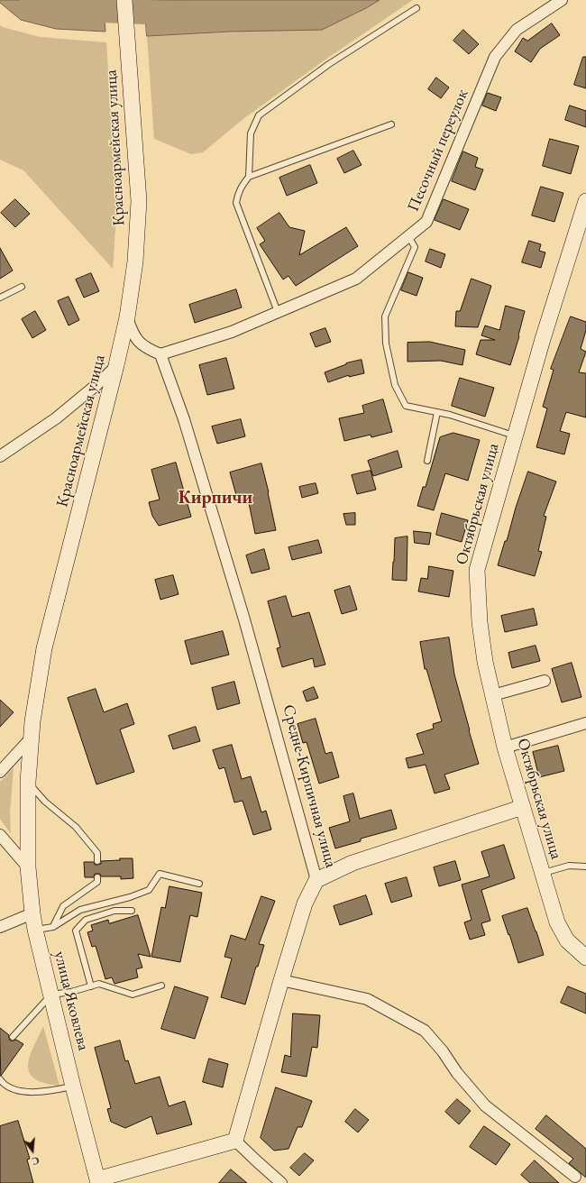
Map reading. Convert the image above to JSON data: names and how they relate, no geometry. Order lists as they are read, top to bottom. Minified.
{"streets":{"street":["Красноармейская улица","Песочный переулок","Октябрьская улица","Средне-Кирпичная улица","улица Яковлева"]},"crossings":[["Красноармейская улица","улица Яковлева"],["Песочный переулок","Средне-Кирпичная улица"]],"districts":["Кирпичи"],"north":"bottom"}
